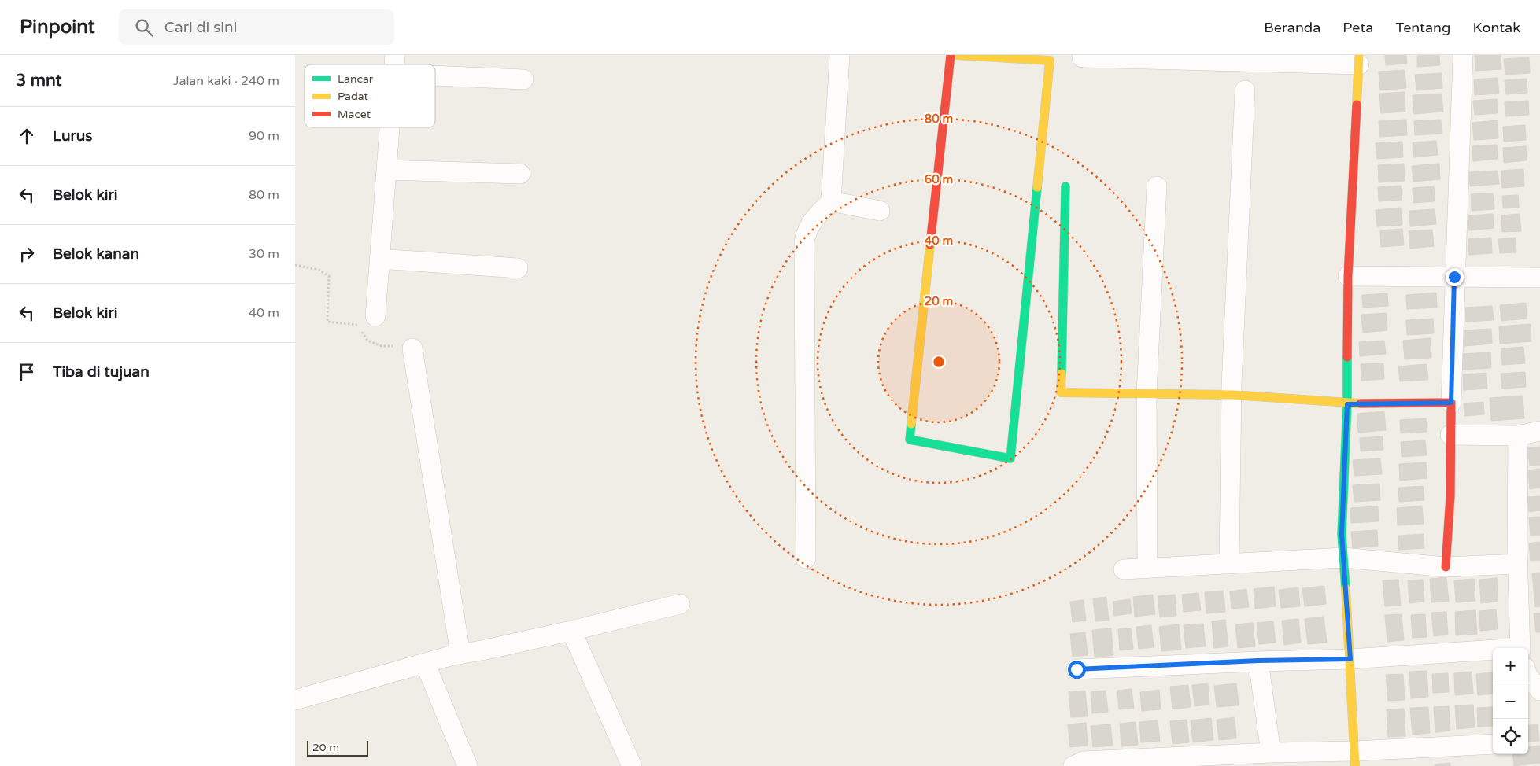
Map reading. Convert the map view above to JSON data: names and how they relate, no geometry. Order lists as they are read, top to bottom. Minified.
{"legend":["Lancar","Padat","Macet"],"scale_bar":"20 m","page":{"header":"Pinpoint","search":"Cari di sini","nav":["Beranda","Peta","Tentang","Kontak"],"heading":["3 mnt","Jalan kaki · 240 m"],"list":[["Lurus","90 m"],["Belok kiri","80 m"],["Belok kanan","30 m"],["Belok kiri","40 m"],"Tiba di tujuan"],"map_buttons":["+","−"],"scale":"20 m"},"rings":["80 m","60 m","40 m","20 m"]}
